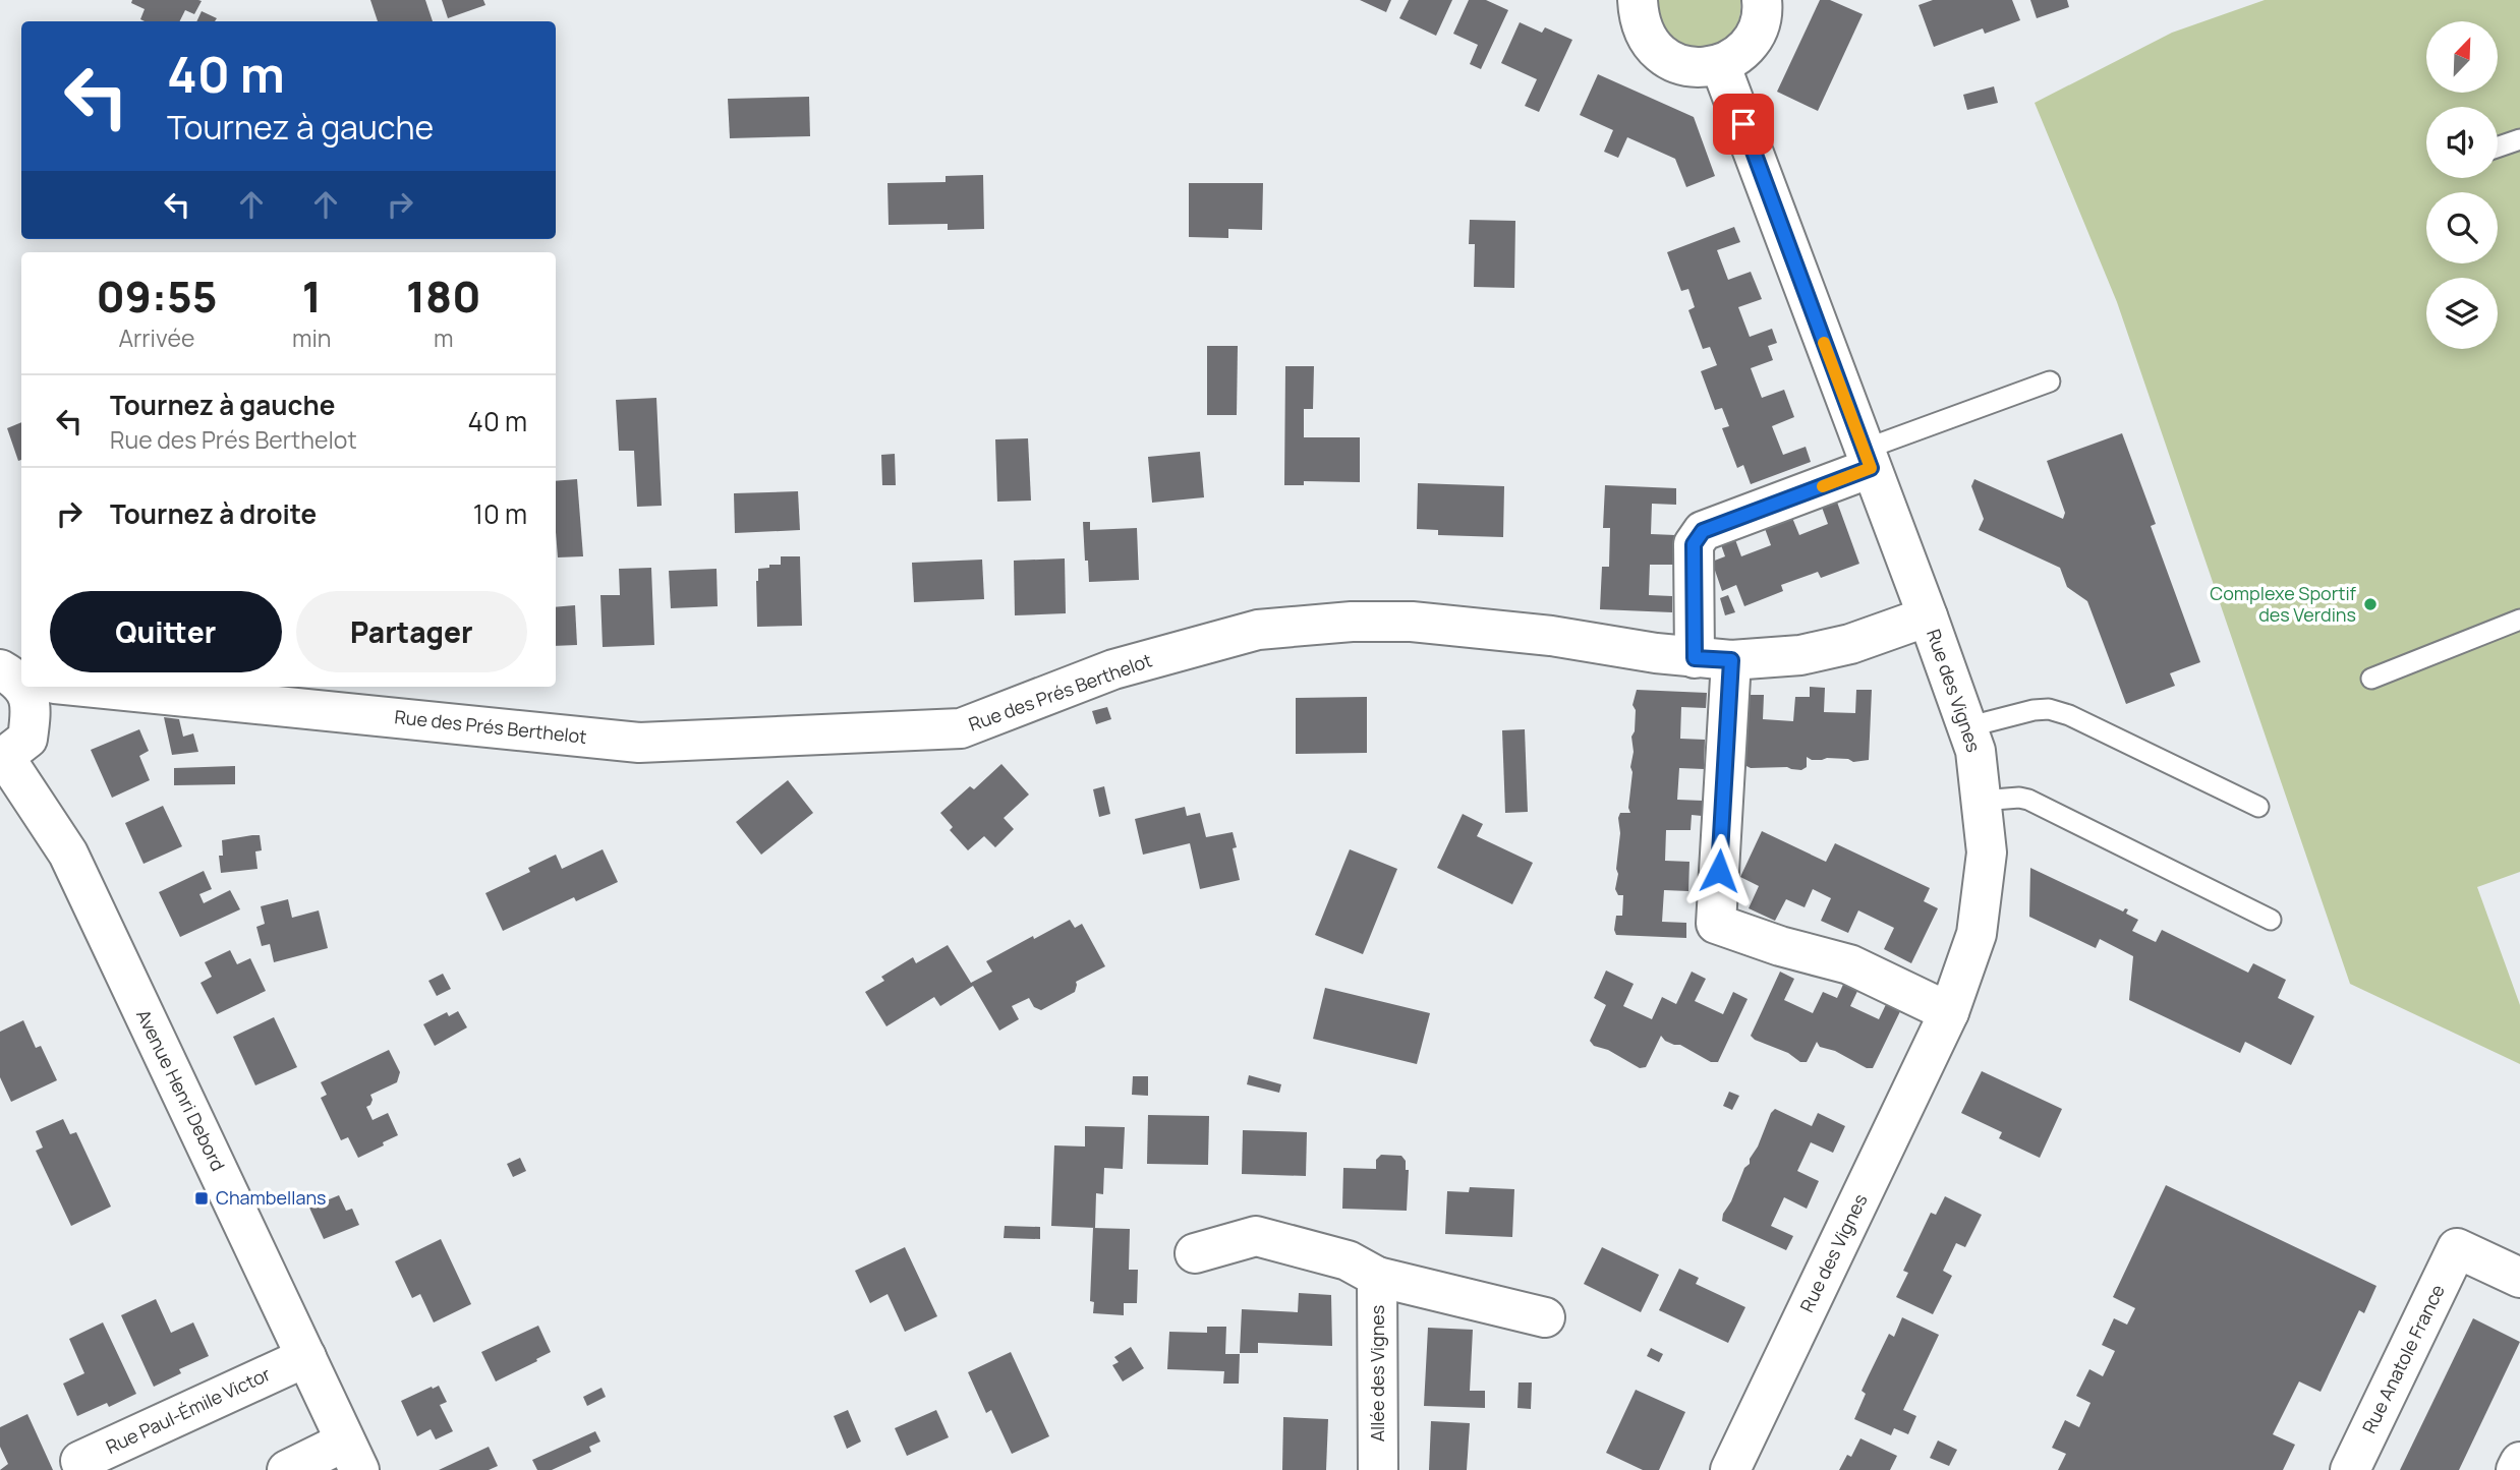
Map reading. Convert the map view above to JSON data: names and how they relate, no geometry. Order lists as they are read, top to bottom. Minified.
{"streets":{"street":["Rue des Vignes","Rue des Prés Berthelot","Avenue Henri Debord","Rue Anatole France","Allée des Vignes","Rue Paul-Émile Victor"]},"crossings":[["Rue des Vignes","Rue des Prés Berthelot"],["Avenue Henri Debord","Rue Paul-Émile Victor"]],"places":{"other":["Complexe Sportif des Verdins"],"transit":["Chambellans"]},"north":"top right","page":{"turn":["40 m","Tournez à gauche"],"eta":["09:55","Arrivée","1","min","180","m"],"list":[{"name":"Tournez à gauche","note":"Rue des Prés Berthelot","value":"40 m"},{"name":"Tournez à droite","value":"10 m"}],"buttons":["Quitter","Partager"]}}
